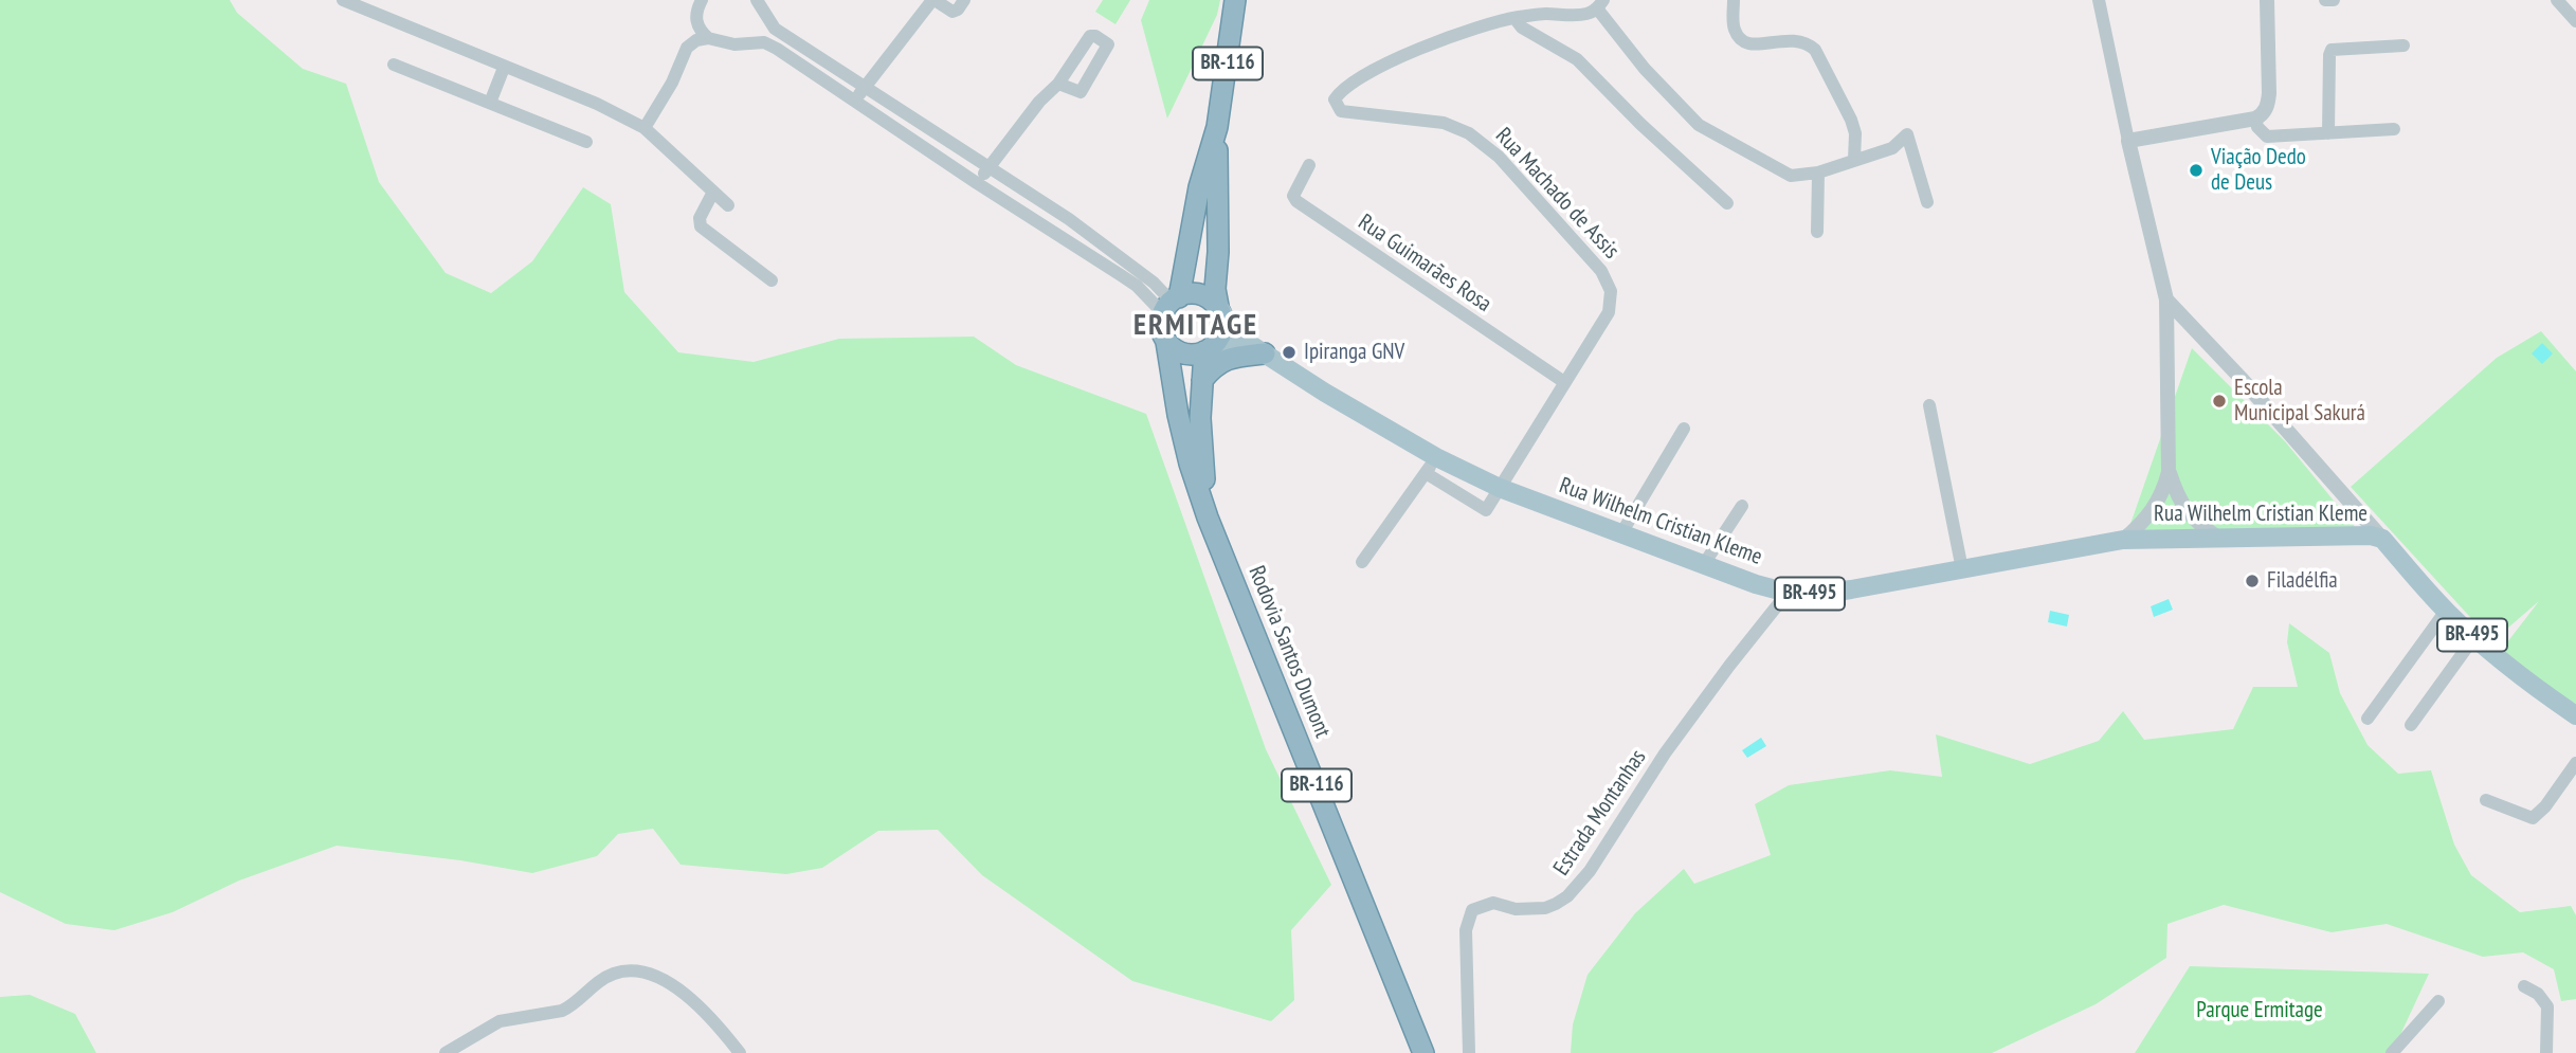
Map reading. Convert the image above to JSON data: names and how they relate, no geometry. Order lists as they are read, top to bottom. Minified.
{"streets":{"highway":["BR-116","Rodovia Santos Dumont"],"main road":["Rua Wilhelm Cristian Kleme","BR-495"],"street":["Rua Machado de Assis","Rua Guimarães Rosa","Estrada Montanhas"]},"crossings":[["BR-116","BR-495"],["BR-116","Rodovia Santos Dumont"],["Rua Machado de Assis","Rua Guimarães Rosa"],["Rua Machado de Assis","Rua Wilhelm Cristian Kleme"],["Rua Wilhelm Cristian Kleme","BR-495"],["Rua Wilhelm Cristian Kleme","Estrada Montanhas"]],"districts":["ERMITAGE"],"parks":["Parque Ermitage"],"places":["Viação Dedo de Deus","Ipiranga GNV","Escola Municipal Sakurá","Filadélfia"]}
